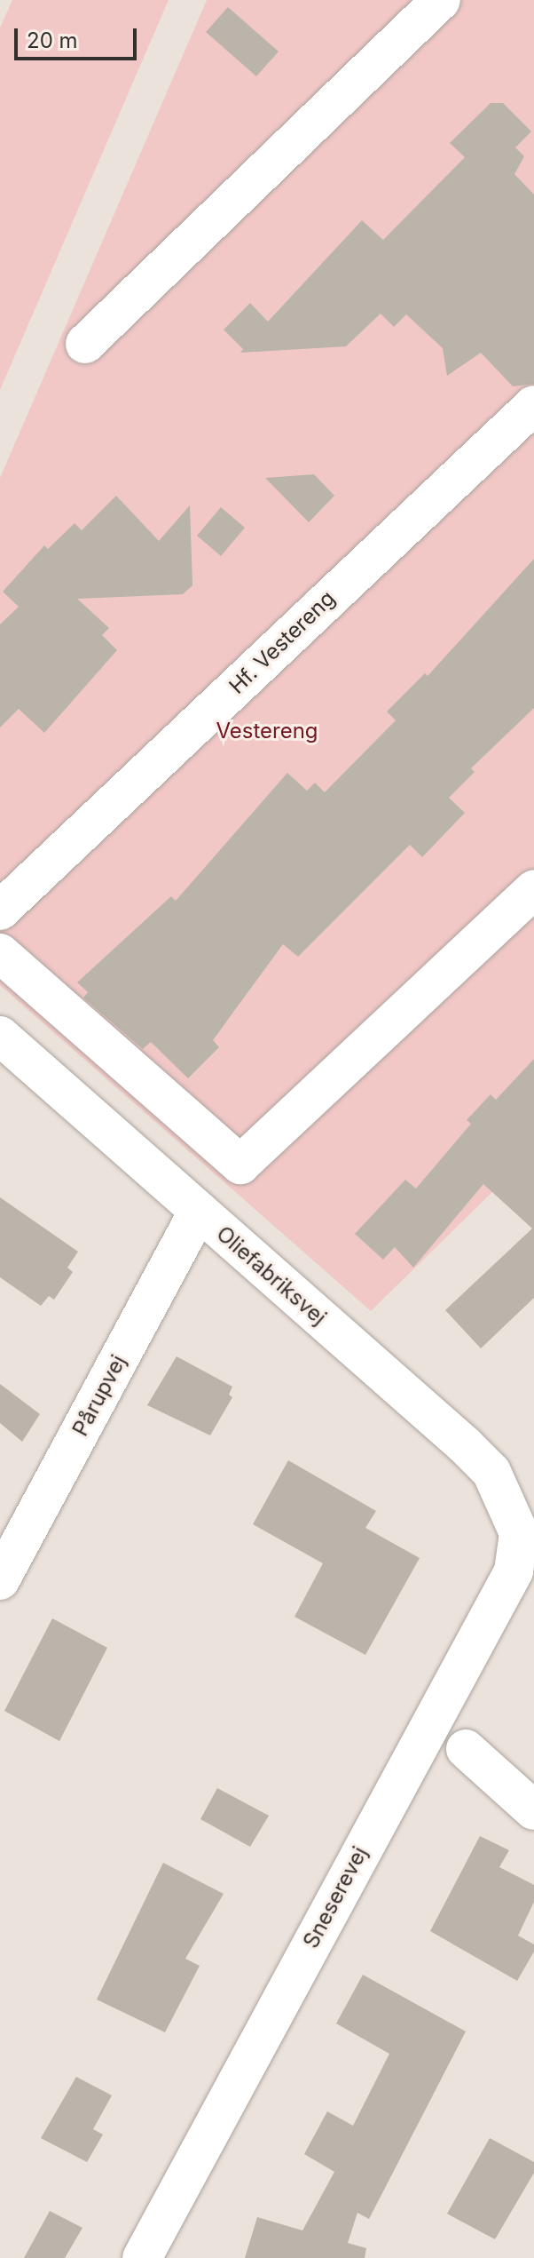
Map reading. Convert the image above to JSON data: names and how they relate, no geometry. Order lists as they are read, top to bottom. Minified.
{"streets":{"street":["Hf. Vestereng","Oliefabriksvej","Pårupvej","Sneserevej"]},"crossings":[["Oliefabriksvej","Pårupvej"],["Oliefabriksvej","Sneserevej"]],"parks":["Vestereng"],"scale_bar":"20 m"}
